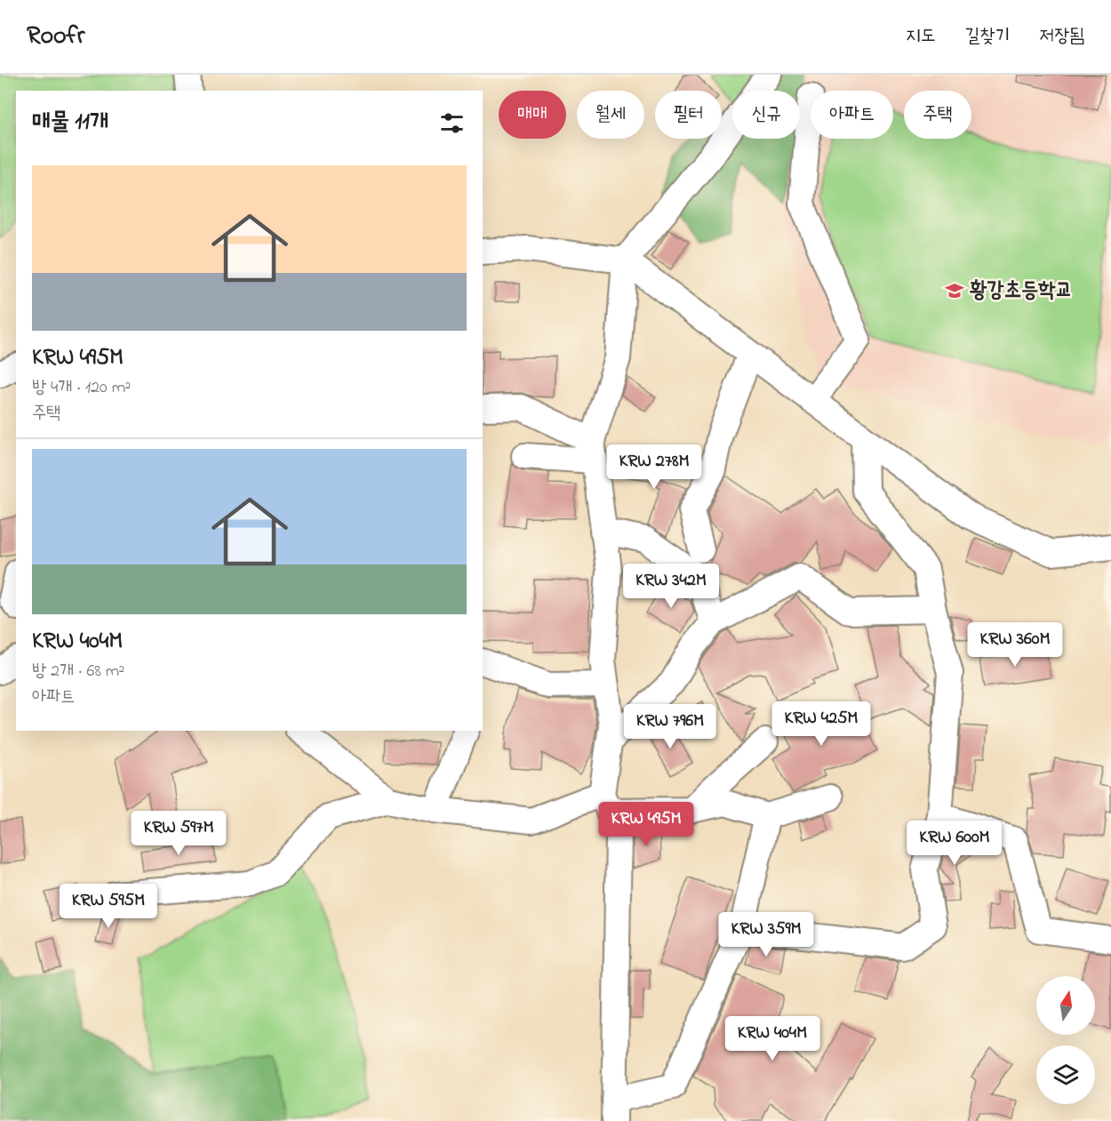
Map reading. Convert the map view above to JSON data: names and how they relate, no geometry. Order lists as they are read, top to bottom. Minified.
{"places":{"school or university":["황강초등학교"]},"north":"top","page":{"header":"Roofr","nav":["지도","길찾기","저장됨"],"chip":["매매","월세","필터","신규","아파트","주택"],"heading":"매물 11개","list":[{"name":"KRW 495M","note":"방 4개 · 120 m² · 주택"},{"name":"KRW 404M","note":"방 2개 · 68 m² · 아파트"}],"price":["KRW 278M","KRW 342M","KRW 360M","KRW 425M","KRW 796M","KRW 495M","KRW 597M","KRW 600M","KRW 595M","KRW 359M","KRW 404M"]}}
